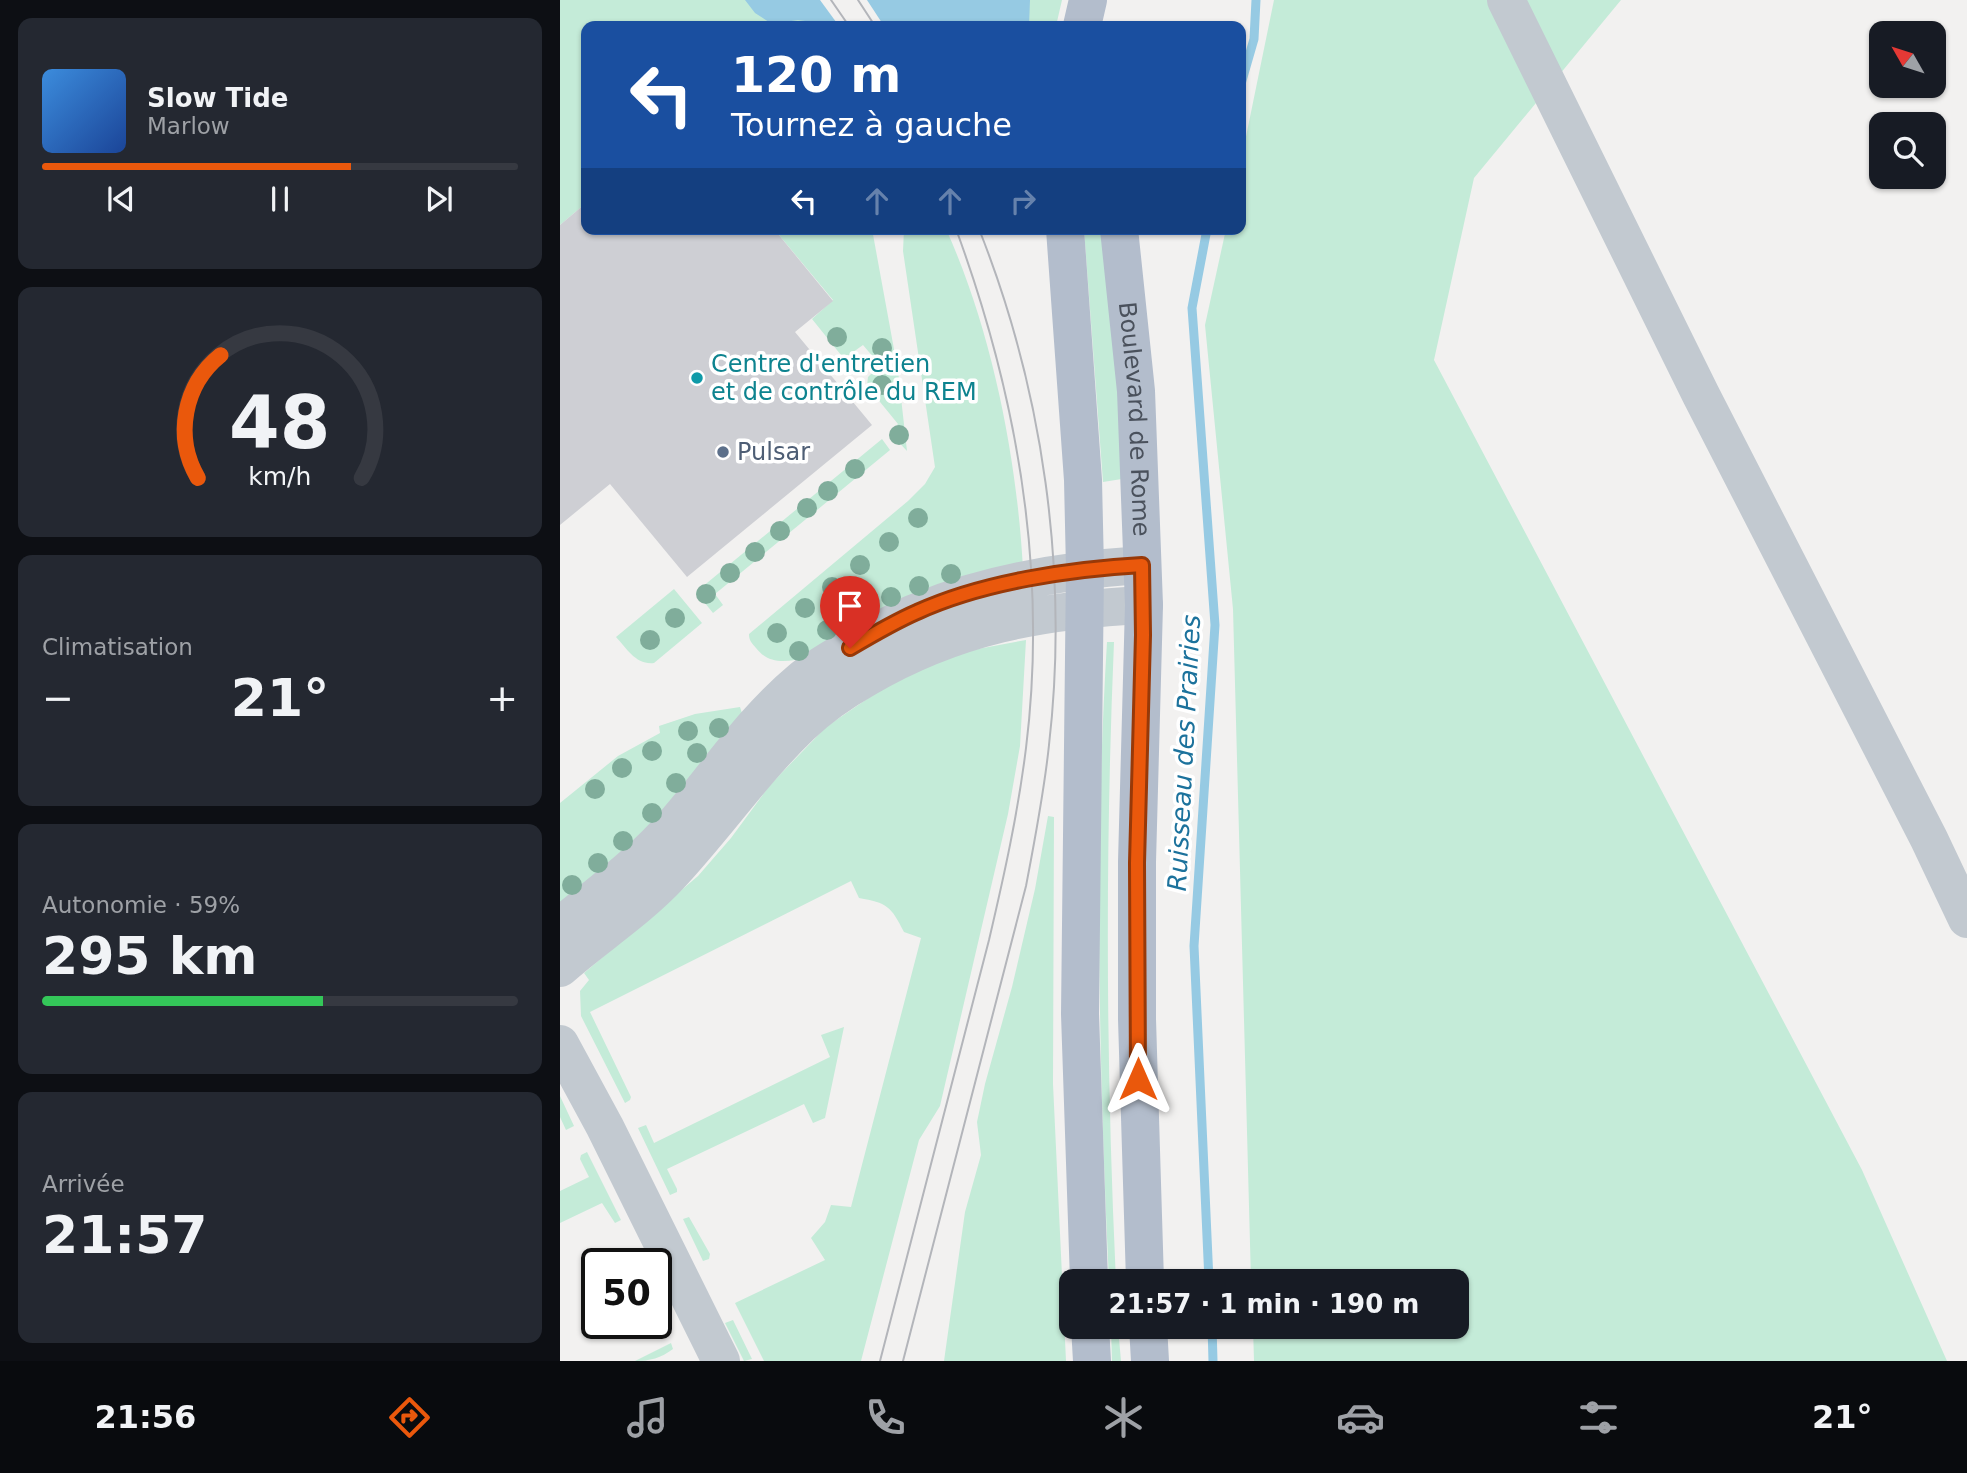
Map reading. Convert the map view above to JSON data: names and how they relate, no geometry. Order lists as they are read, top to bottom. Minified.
{"streets":{"main road":["Boulevard de Rome"]},"water":["Ruisseau des Prairies"],"places":["Centre d'entretien et de contrôle du REM","Pulsar"],"north":"top left","page":{"turn":["120 m","Tournez à gauche"],"song":["Slow Tide","Marlow"],"tile":["Climatisation",["Autonomie · 59%","295 km"],["Arrivée","21:57"]],"heat":["−","21°","+"],"limit":"50","trip":"21:57 · 1 min · 190 m","tabs":["21:56","21°"],"gauge":["48","km/h"]}}
